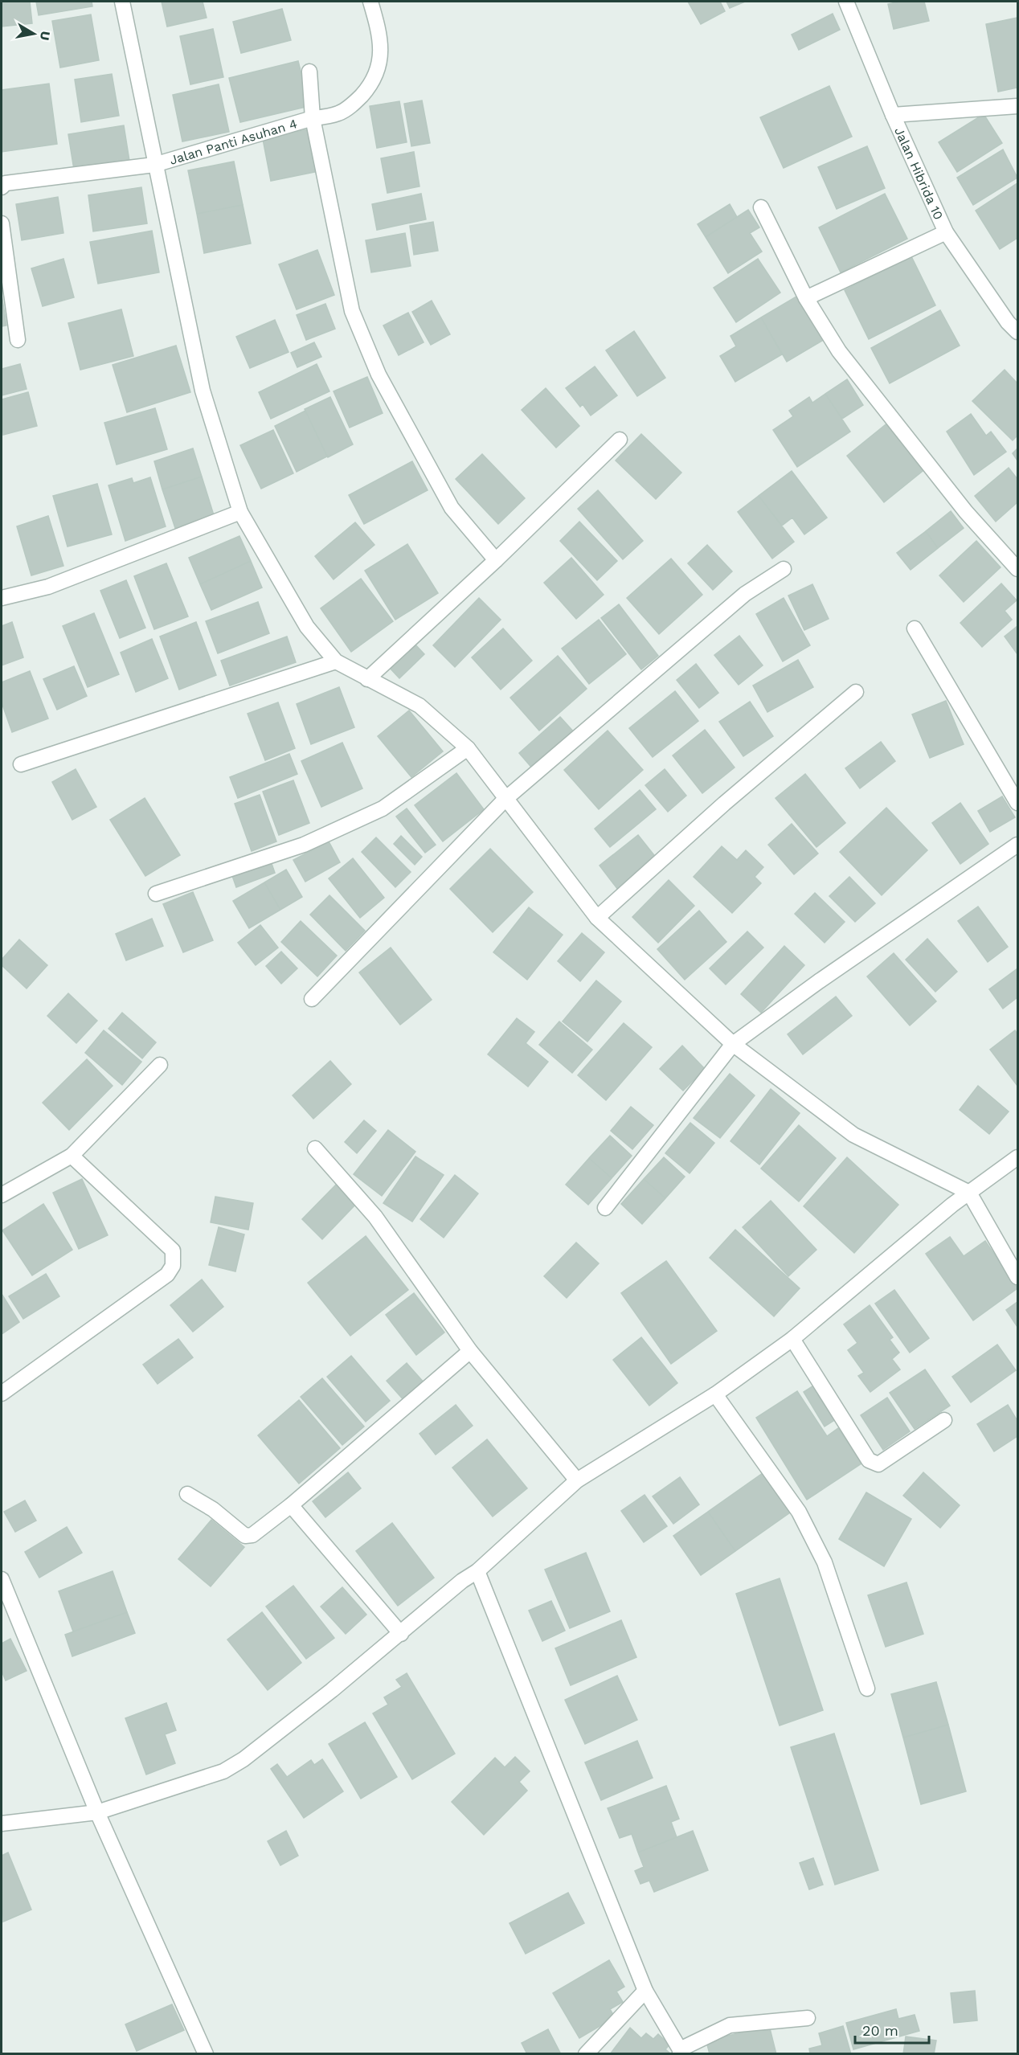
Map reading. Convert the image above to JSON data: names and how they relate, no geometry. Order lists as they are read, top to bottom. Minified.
{"streets":{"street":["Jalan Panti Asuhan 4","Jalan Hibrida 10"]},"scale_bar":"20 m","north":"right"}
